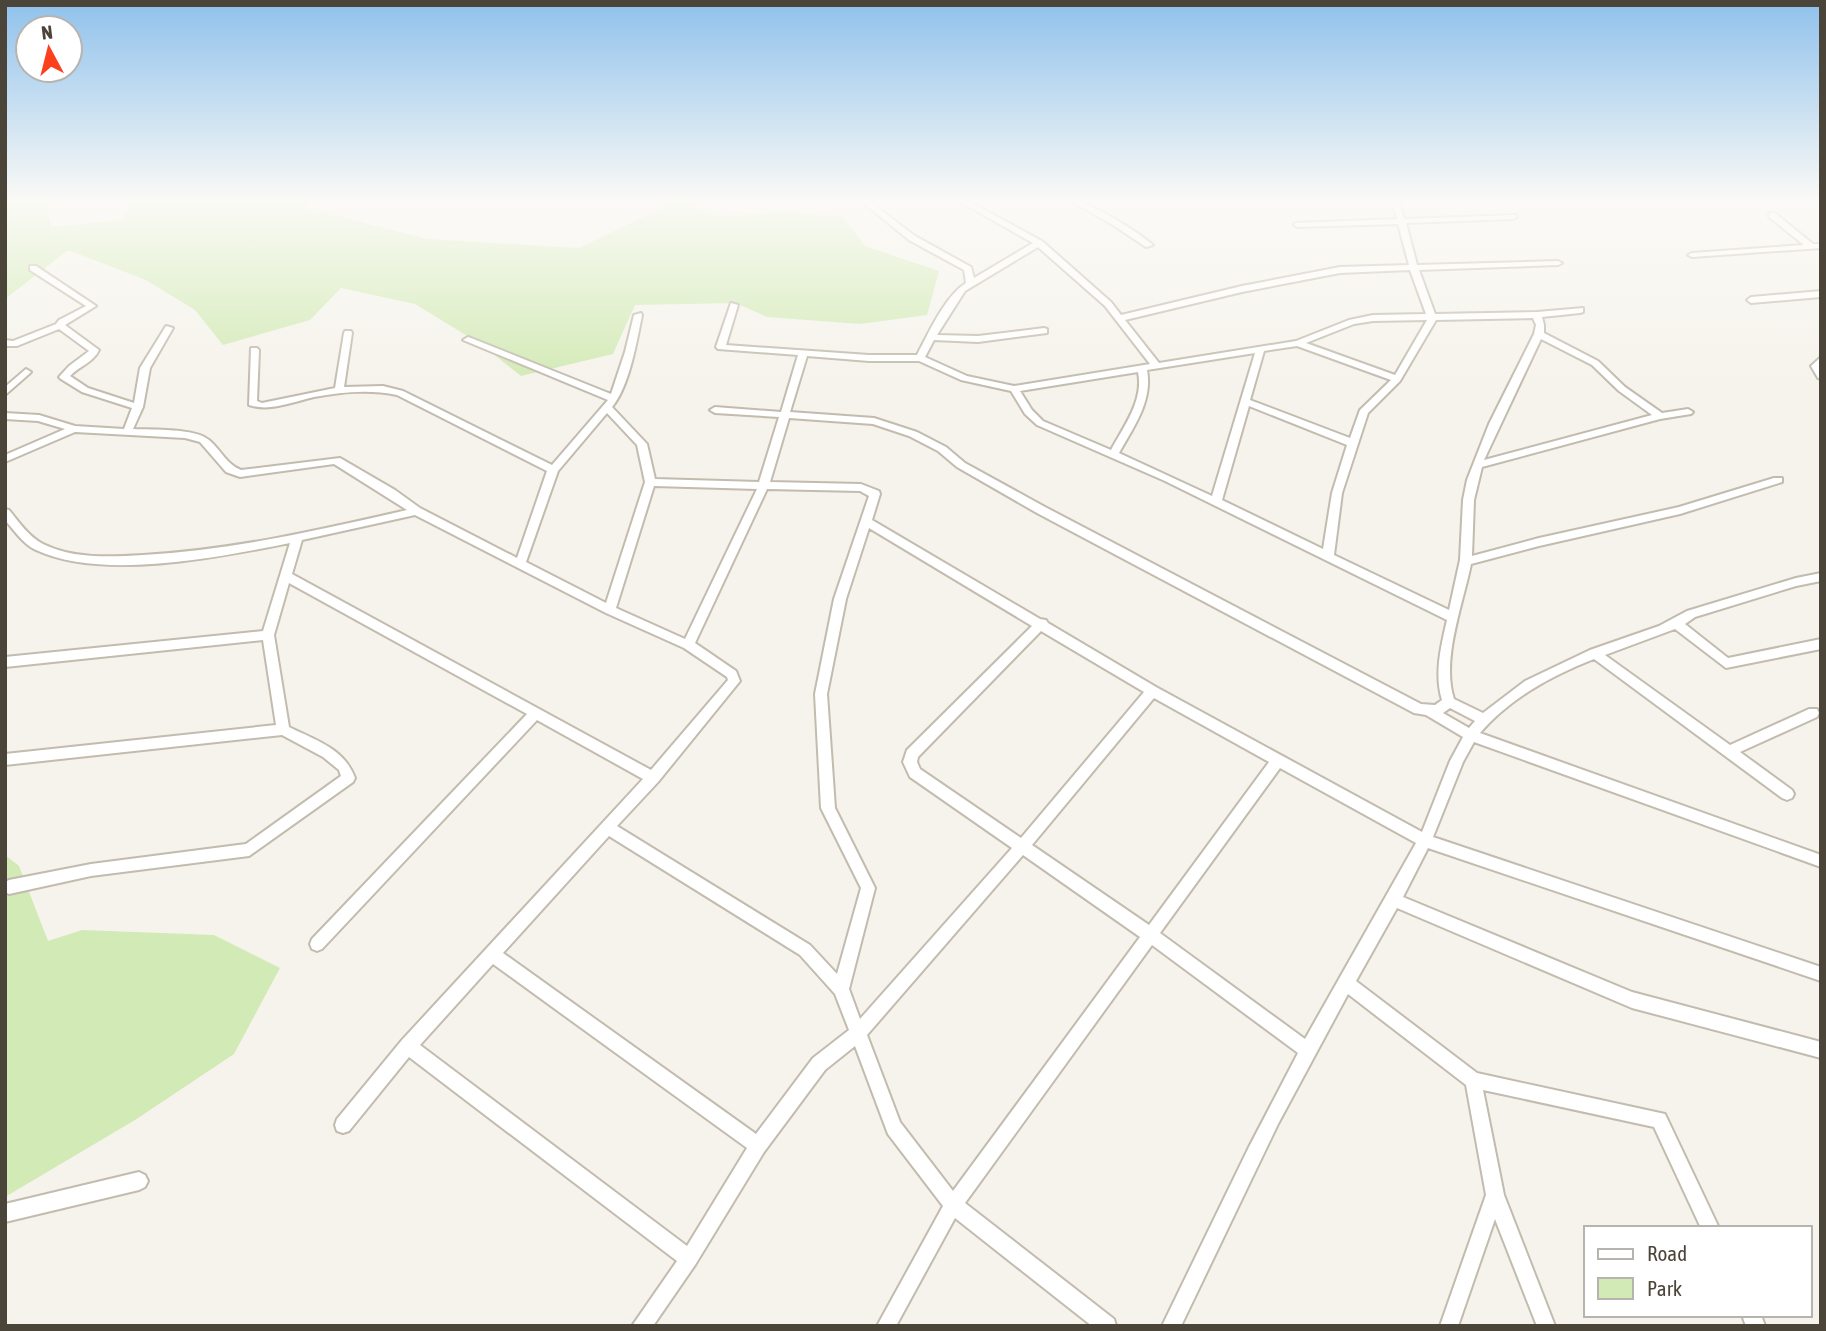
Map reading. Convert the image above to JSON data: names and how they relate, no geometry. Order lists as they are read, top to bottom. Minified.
{"legend":["Road","Park"],"north":"top"}
